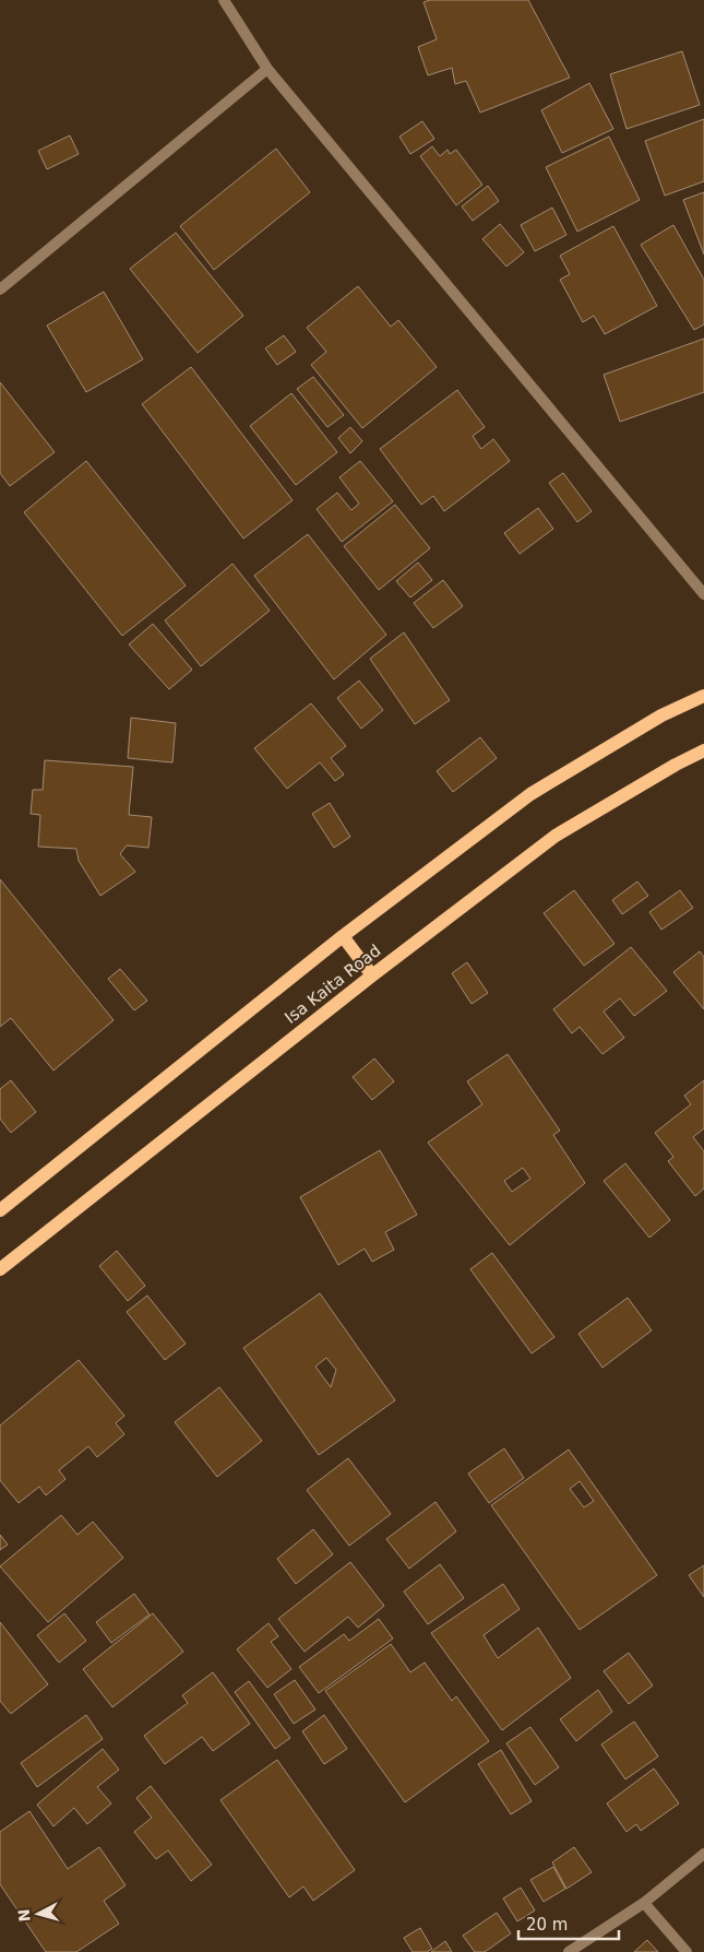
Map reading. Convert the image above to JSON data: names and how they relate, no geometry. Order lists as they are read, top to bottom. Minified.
{"streets":{"main road":["Isa Kaita Road"]},"scale_bar":"20 m","north":"left"}
